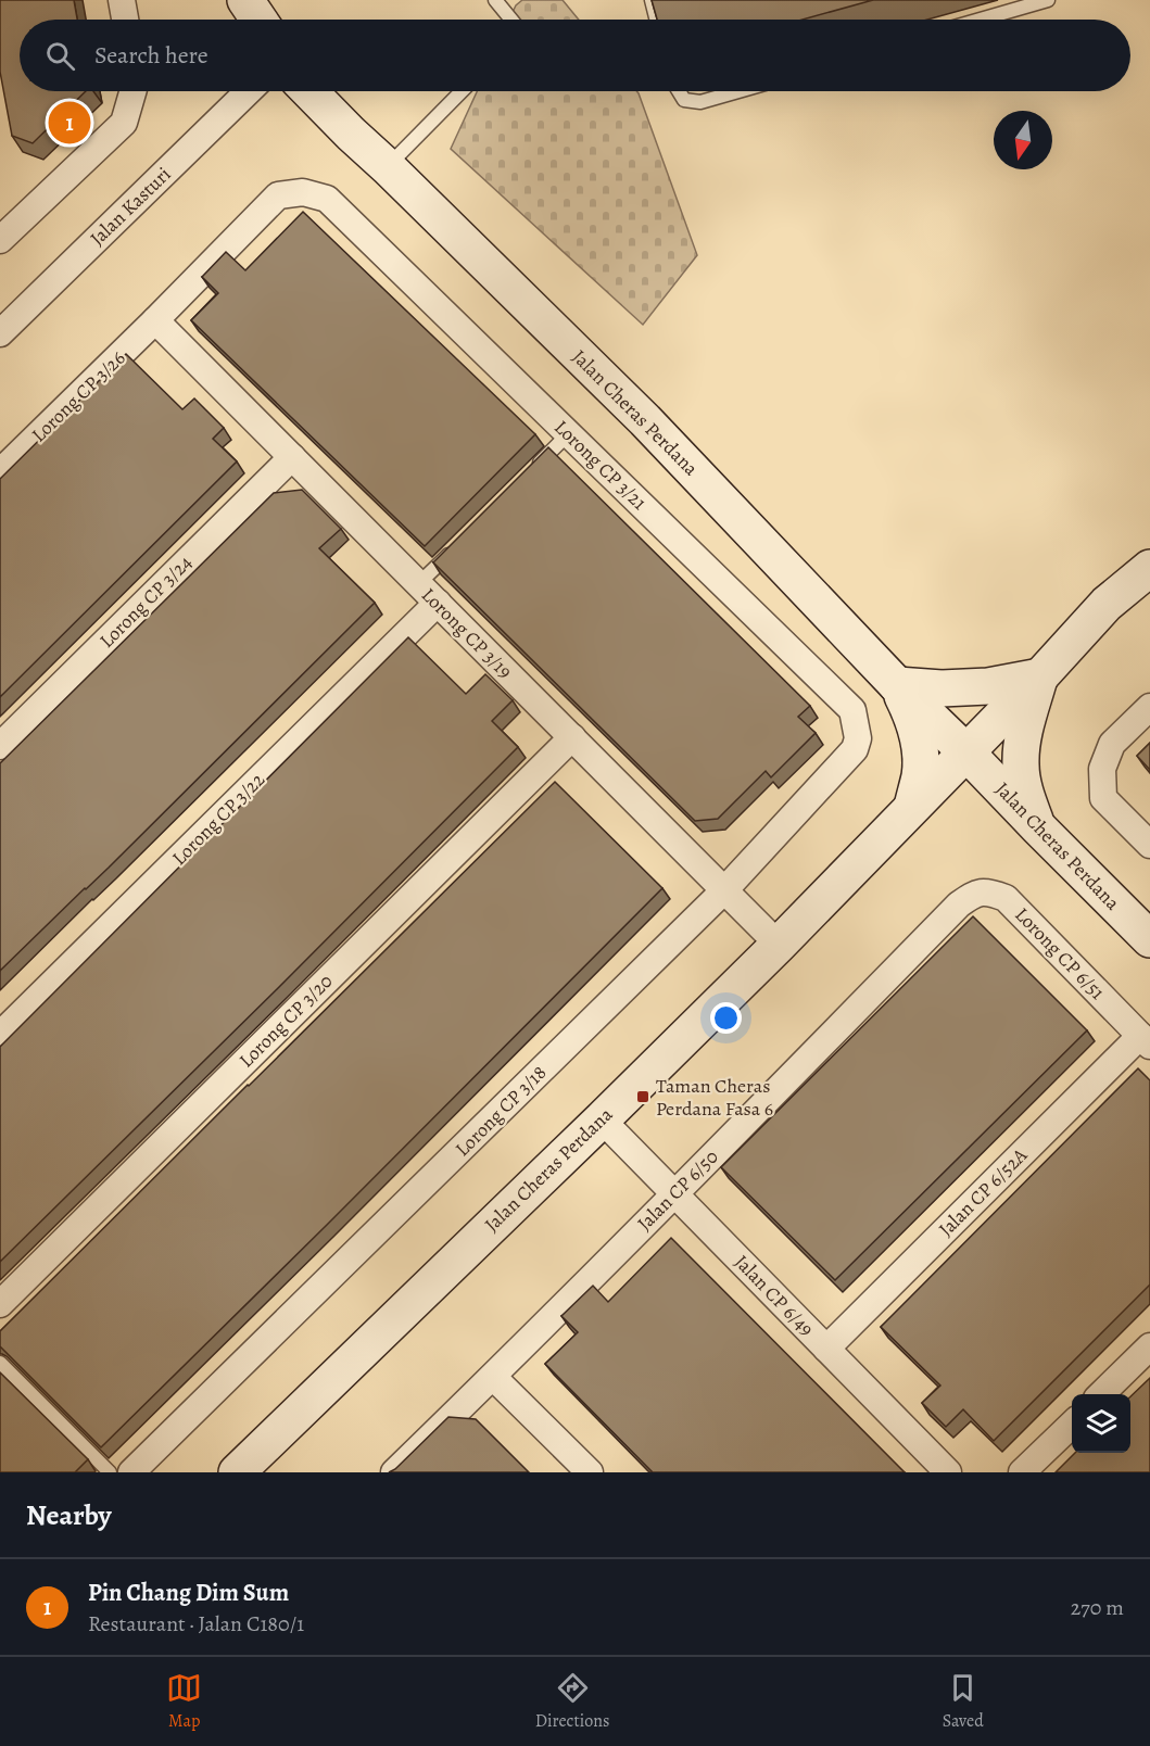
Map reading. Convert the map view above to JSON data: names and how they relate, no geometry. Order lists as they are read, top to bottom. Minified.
{"streets":{"street":["Jalan Kasturi","Lorong CP 3/26","Jalan Cheras Perdana","Lorong CP 3/21","Lorong CP 3/24","Lorong CP 3/19","Lorong CP 3/22","Lorong CP 6/51","Lorong CP 3/20","Lorong CP 3/18","Jalan CP 6/50","Jalan CP 6/52A","Jalan CP 6/49"]},"crossings":[["Lorong CP 3/26","Lorong CP 3/21"],["Lorong CP 3/26","Lorong CP 3/19"],["Jalan Cheras Perdana","Lorong CP 3/19"],["Jalan Cheras Perdana","Jalan CP 6/49"],["Lorong CP 3/21","Lorong CP 3/18"],["Lorong CP 3/24","Lorong CP 3/19"],["Lorong CP 3/19","Lorong CP 3/22"],["Lorong CP 3/19","Lorong CP 3/20"],["Lorong CP 3/19","Lorong CP 3/18"],["Lorong CP 6/51","Jalan CP 6/50"],["Lorong CP 6/51","Jalan CP 6/52A"],["Jalan CP 6/50","Jalan CP 6/49"],["Jalan CP 6/52A","Jalan CP 6/49"]],"places":{"transit":["Taman Cheras Perdana Fasa 6"]},"north":"bottom","page":{"search":"Search here","pins":"1","heading":"Nearby","list":[{"mark":"1","name":"Pin Chang Dim Sum","note":"Restaurant · Jalan C180/1","value":"270 m"}],"nav":["Map","Directions","Saved"]}}
